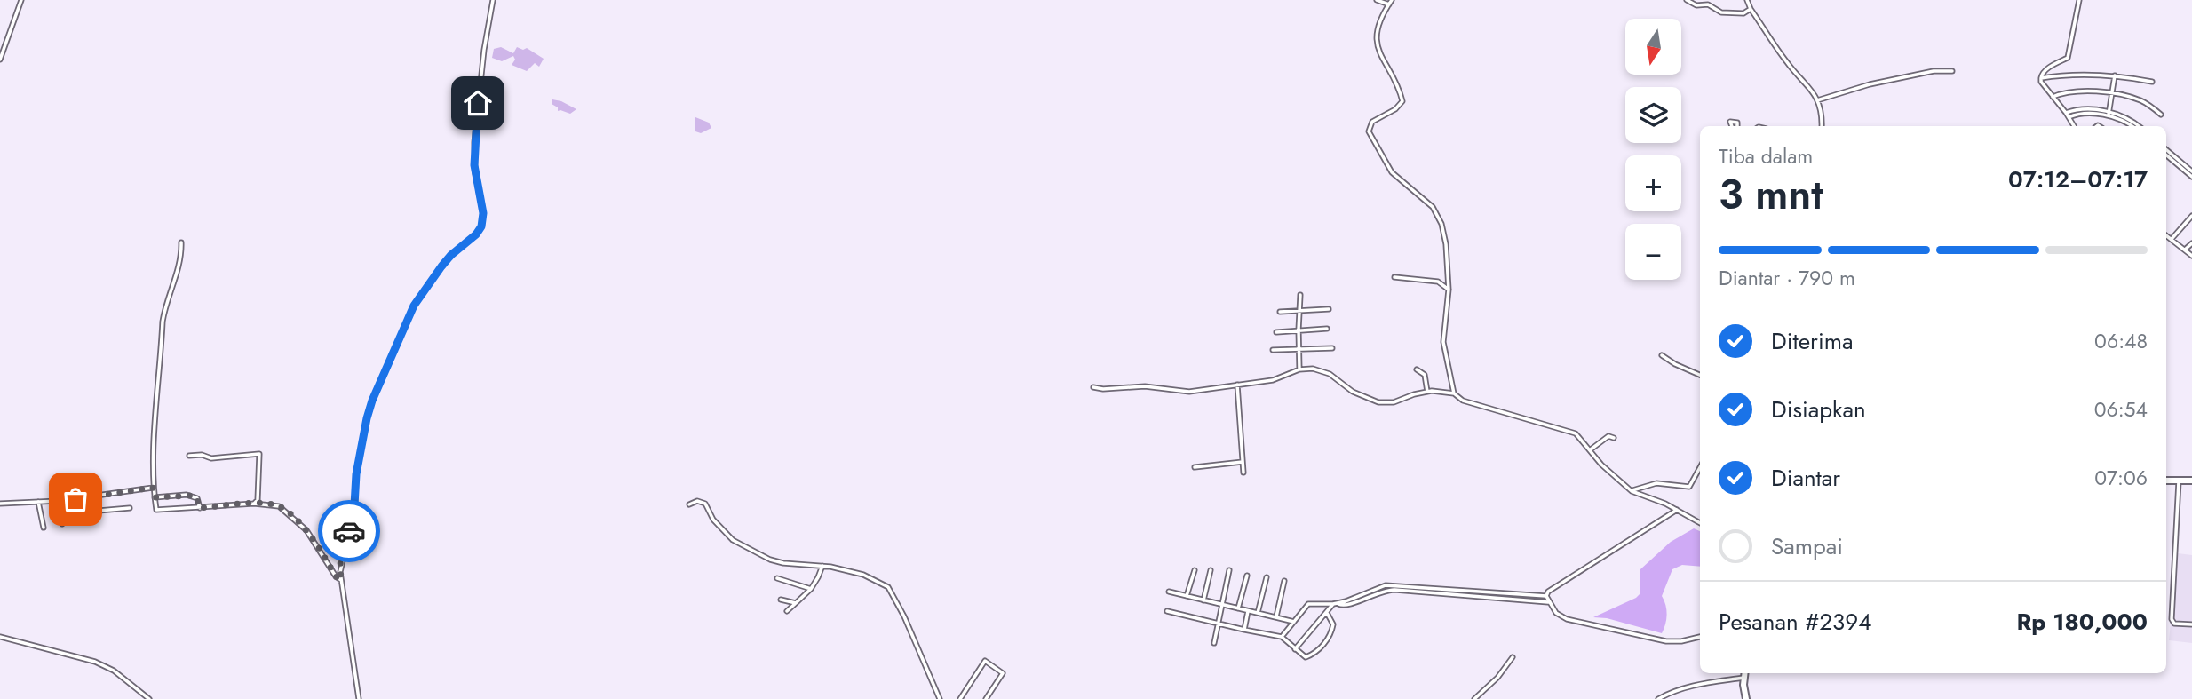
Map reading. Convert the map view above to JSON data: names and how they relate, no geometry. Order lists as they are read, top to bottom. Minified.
{"north":"bottom","page":{"map_buttons":["+","−"],"heading":["3 mnt","Tiba dalam","07:12–07:17"],"panel":["Pesanan #2394","Rp 180,000"],"bar":"Diantar · 790 m","list":[["Diterima","06:48"],["Disiapkan","06:54"],["Diantar","07:06"],"Sampai"]}}
